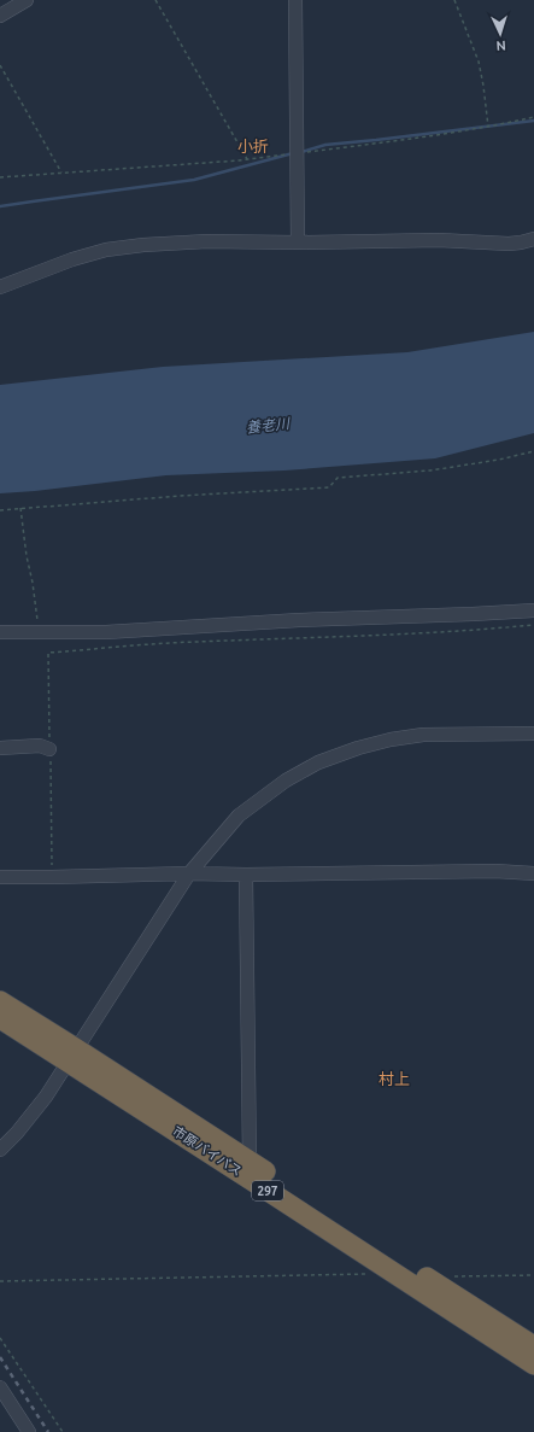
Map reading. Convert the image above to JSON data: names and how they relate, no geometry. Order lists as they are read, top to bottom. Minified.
{"streets":{"highway":["市原バイパス","297"]},"districts":["小折","村上"],"water":["養老川"],"north":"bottom"}
